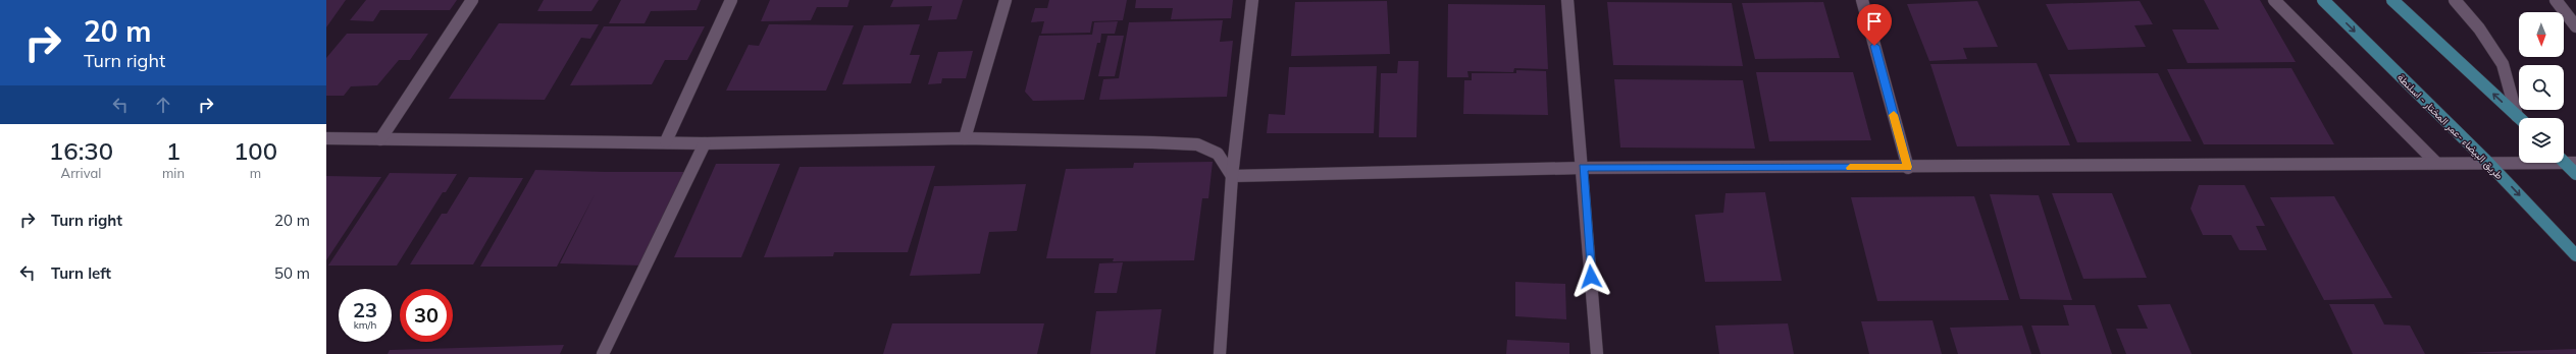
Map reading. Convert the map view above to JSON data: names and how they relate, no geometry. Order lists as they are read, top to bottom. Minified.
{"streets":{"main road":["طريق البيضاء -عمر المختار - اسلنطة"]},"north":"bottom","page":{"turn":["20 m","Turn right"],"eta":["16:30","Arrival","1","min","100","m"],"list":[{"name":"Turn right","value":"20 m"},{"name":"Turn left","value":"50 m"}],"speed":"23 km/h","limit":"30"}}
